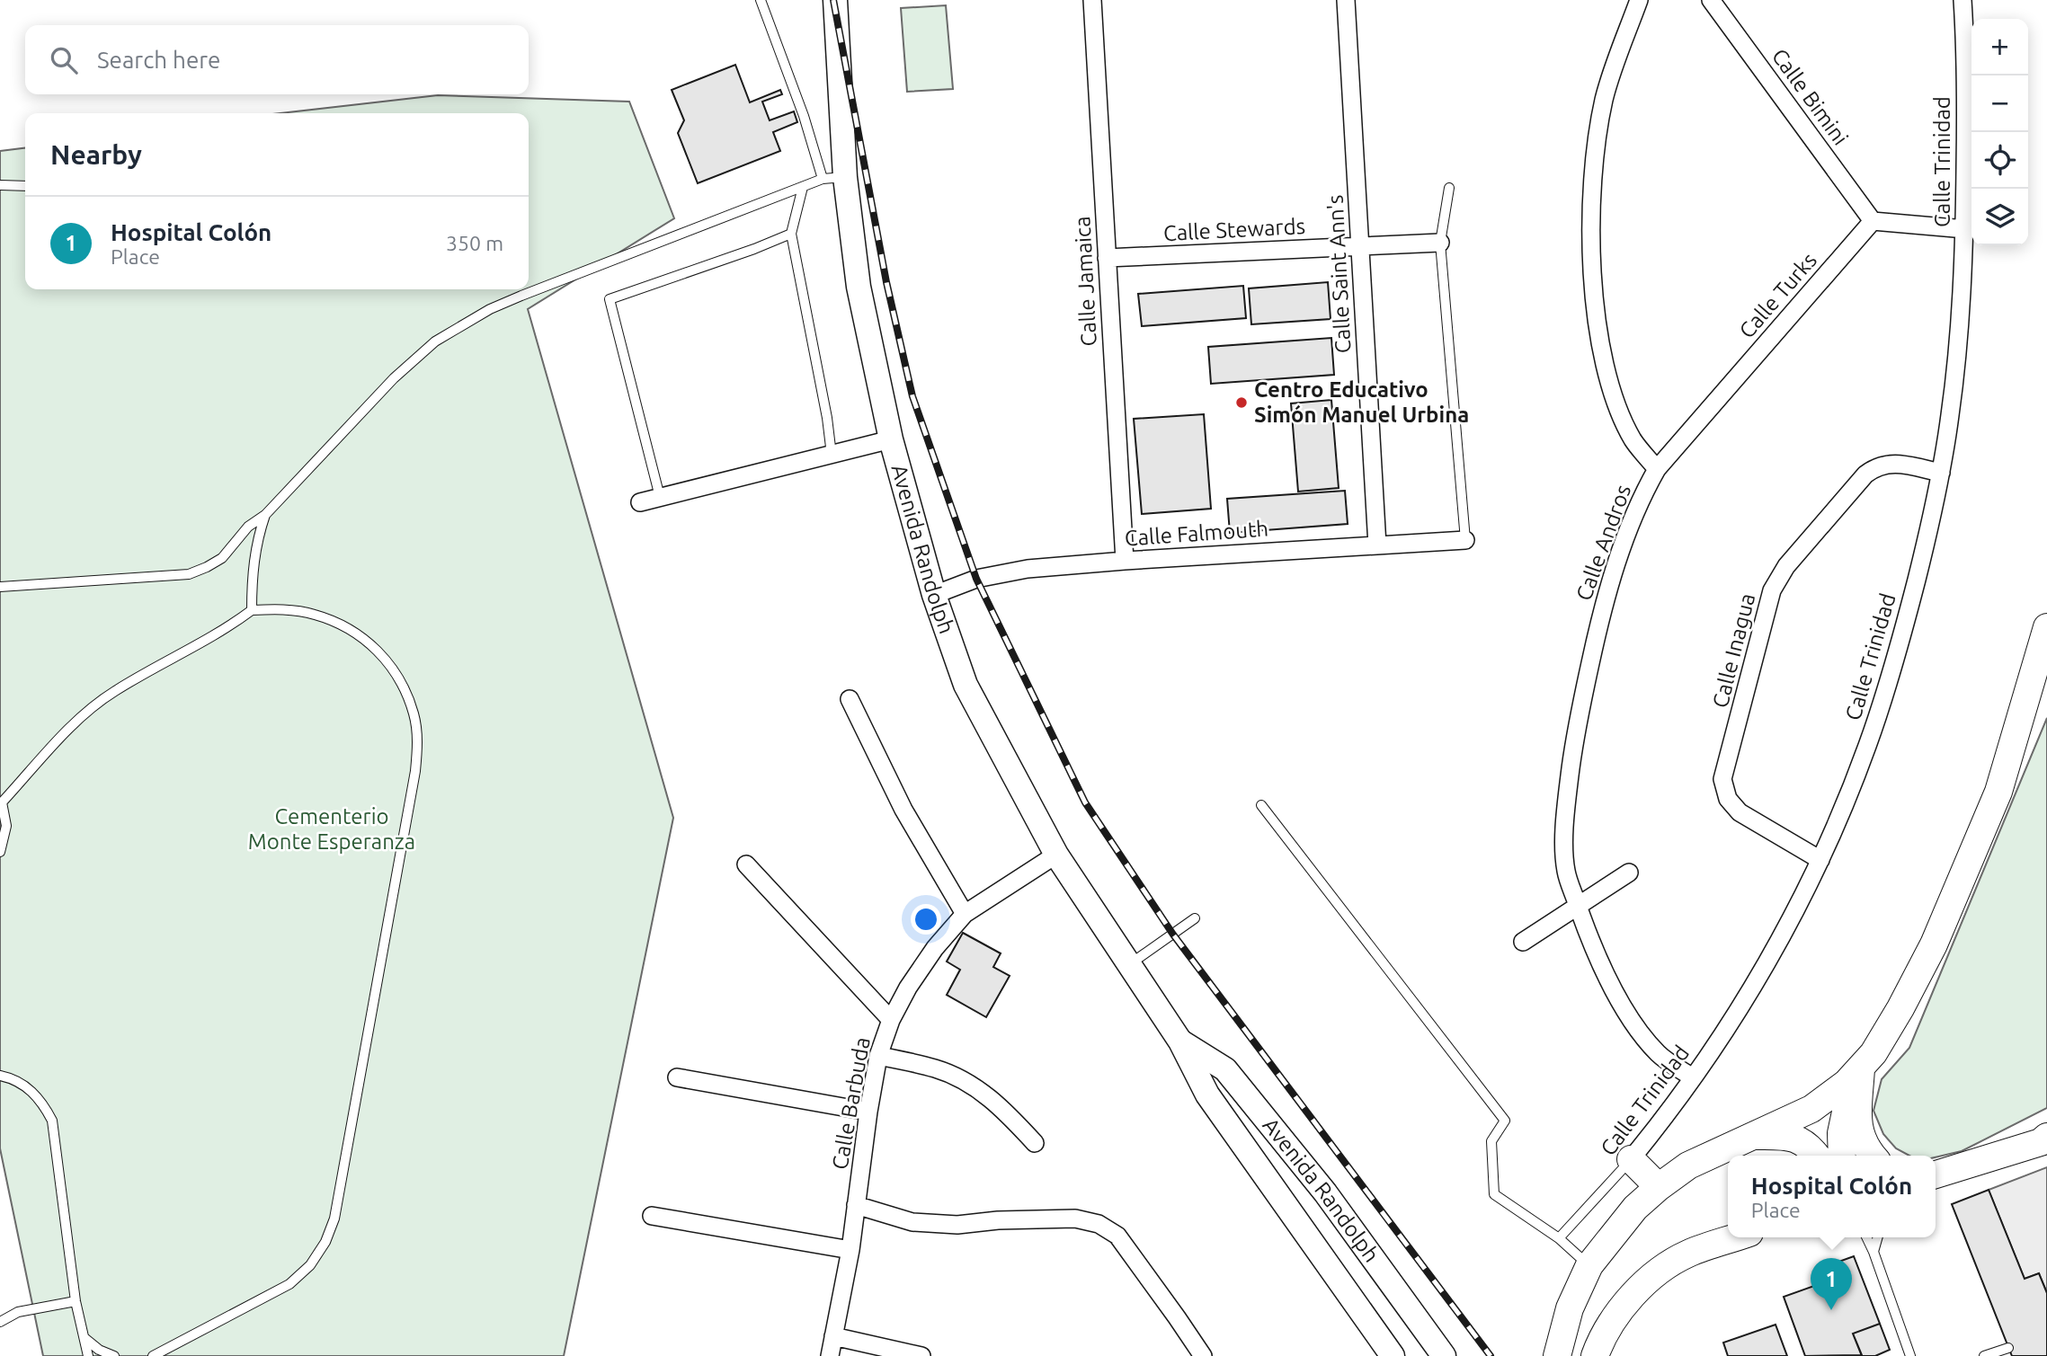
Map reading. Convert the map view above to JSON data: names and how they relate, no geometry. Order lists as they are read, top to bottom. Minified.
{"streets":{"main road":["Avenida Randolph"],"street":["Calle Bimini","Calle Trinidad","Calle Stewards","Calle Saint Ann's","Calle Jamaica","Calle Turks","Calle Falmouth","Calle Andros","Calle Inagua","Calle Barbuda"]},"crossings":[["Calle Bimini","Calle Turks"],["Calle Trinidad","Calle Andros"],["Calle Trinidad","Calle Inagua"],["Calle Stewards","Calle Saint Ann's"],["Calle Stewards","Calle Jamaica"],["Calle Saint Ann's","Calle Falmouth"],["Calle Jamaica","Calle Falmouth"],["Calle Turks","Calle Andros"],["Calle Falmouth","Avenida Randolph"],["Avenida Randolph","Calle Barbuda"]],"parks":["Cementerio Monte Esperanza"],"places":["Centro Educativo Simón Manuel Urbina"],"page":{"map_buttons":["+","−"],"search":"Search here","heading":"Nearby","list":[{"mark":"1","name":"Hospital Colón","note":"Place","value":"350 m"}],"popup":["Hospital Colón","Place"],"pins":"1"}}
